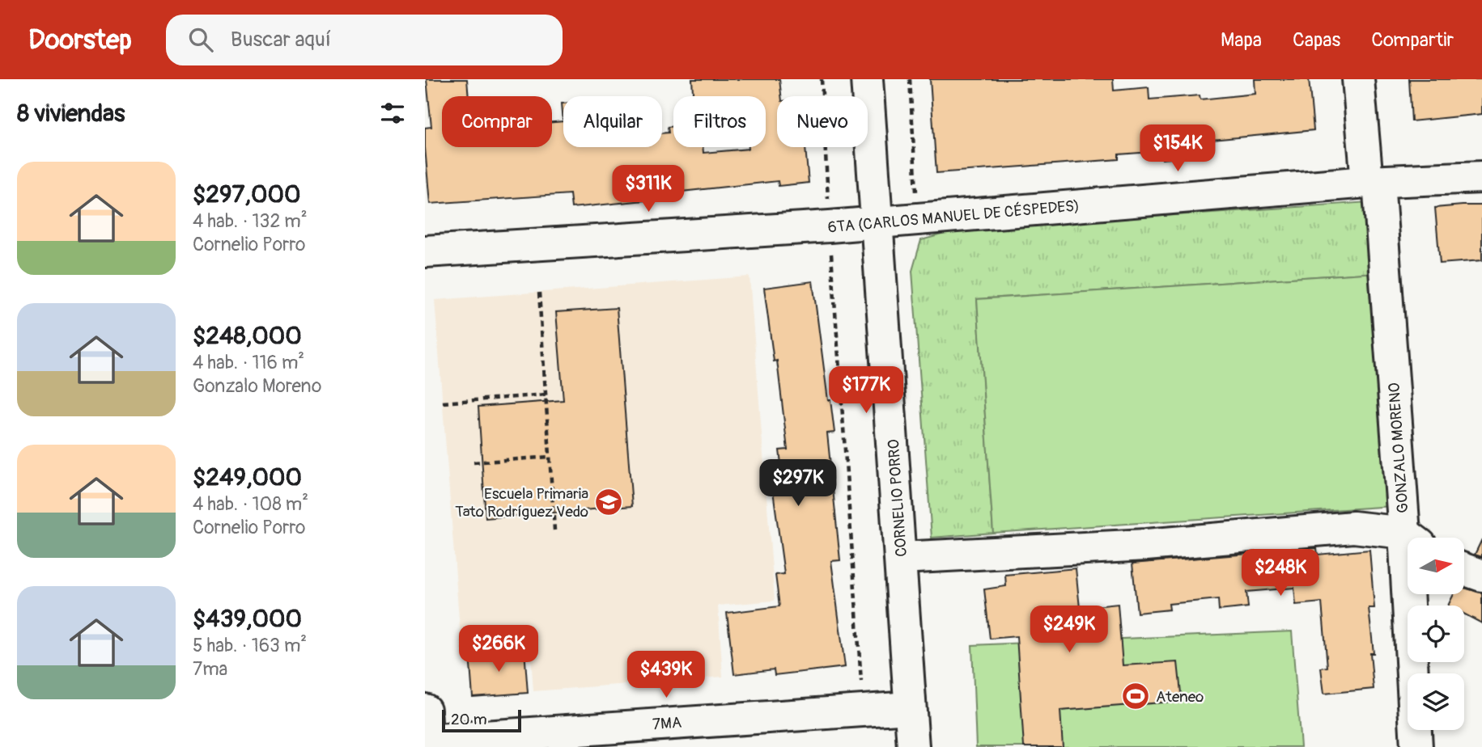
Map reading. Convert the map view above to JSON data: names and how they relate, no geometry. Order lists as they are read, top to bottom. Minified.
{"streets":{"street":["6TA (CARLOS MANUEL DE CÉSPEDES)","GONZALO MORENO","CORNELIO PORRO","7MA"]},"crossings":[["6TA (CARLOS MANUEL DE CÉSPEDES)","GONZALO MORENO"],["6TA (CARLOS MANUEL DE CÉSPEDES)","CORNELIO PORRO"],["CORNELIO PORRO","7MA"]],"places":{"school or university":["Escuela Primaria Tato Rodríguez Vedo"],"sports":["Ateneo"]},"scale_bar":"20 m","north":"right","page":{"header":"Doorstep","search":"Buscar aquí","nav":["Mapa","Capas","Compartir"],"heading":"8 viviendas","chip":["Comprar","Alquilar","Filtros","Nuevo"],"price":["$154K","$311K","$177K","$297K","$248K","$249K","$266K","$439K"],"list":[{"name":"$297,000","note":"4 hab. · 132 m² · Cornelio Porro"},{"name":"$248,000","note":"4 hab. · 116 m² · Gonzalo Moreno"},{"name":"$249,000","note":"4 hab. · 108 m² · Cornelio Porro"},{"name":"$439,000","note":"5 hab. · 163 m² · 7ma"}],"scale":"20 m"}}
